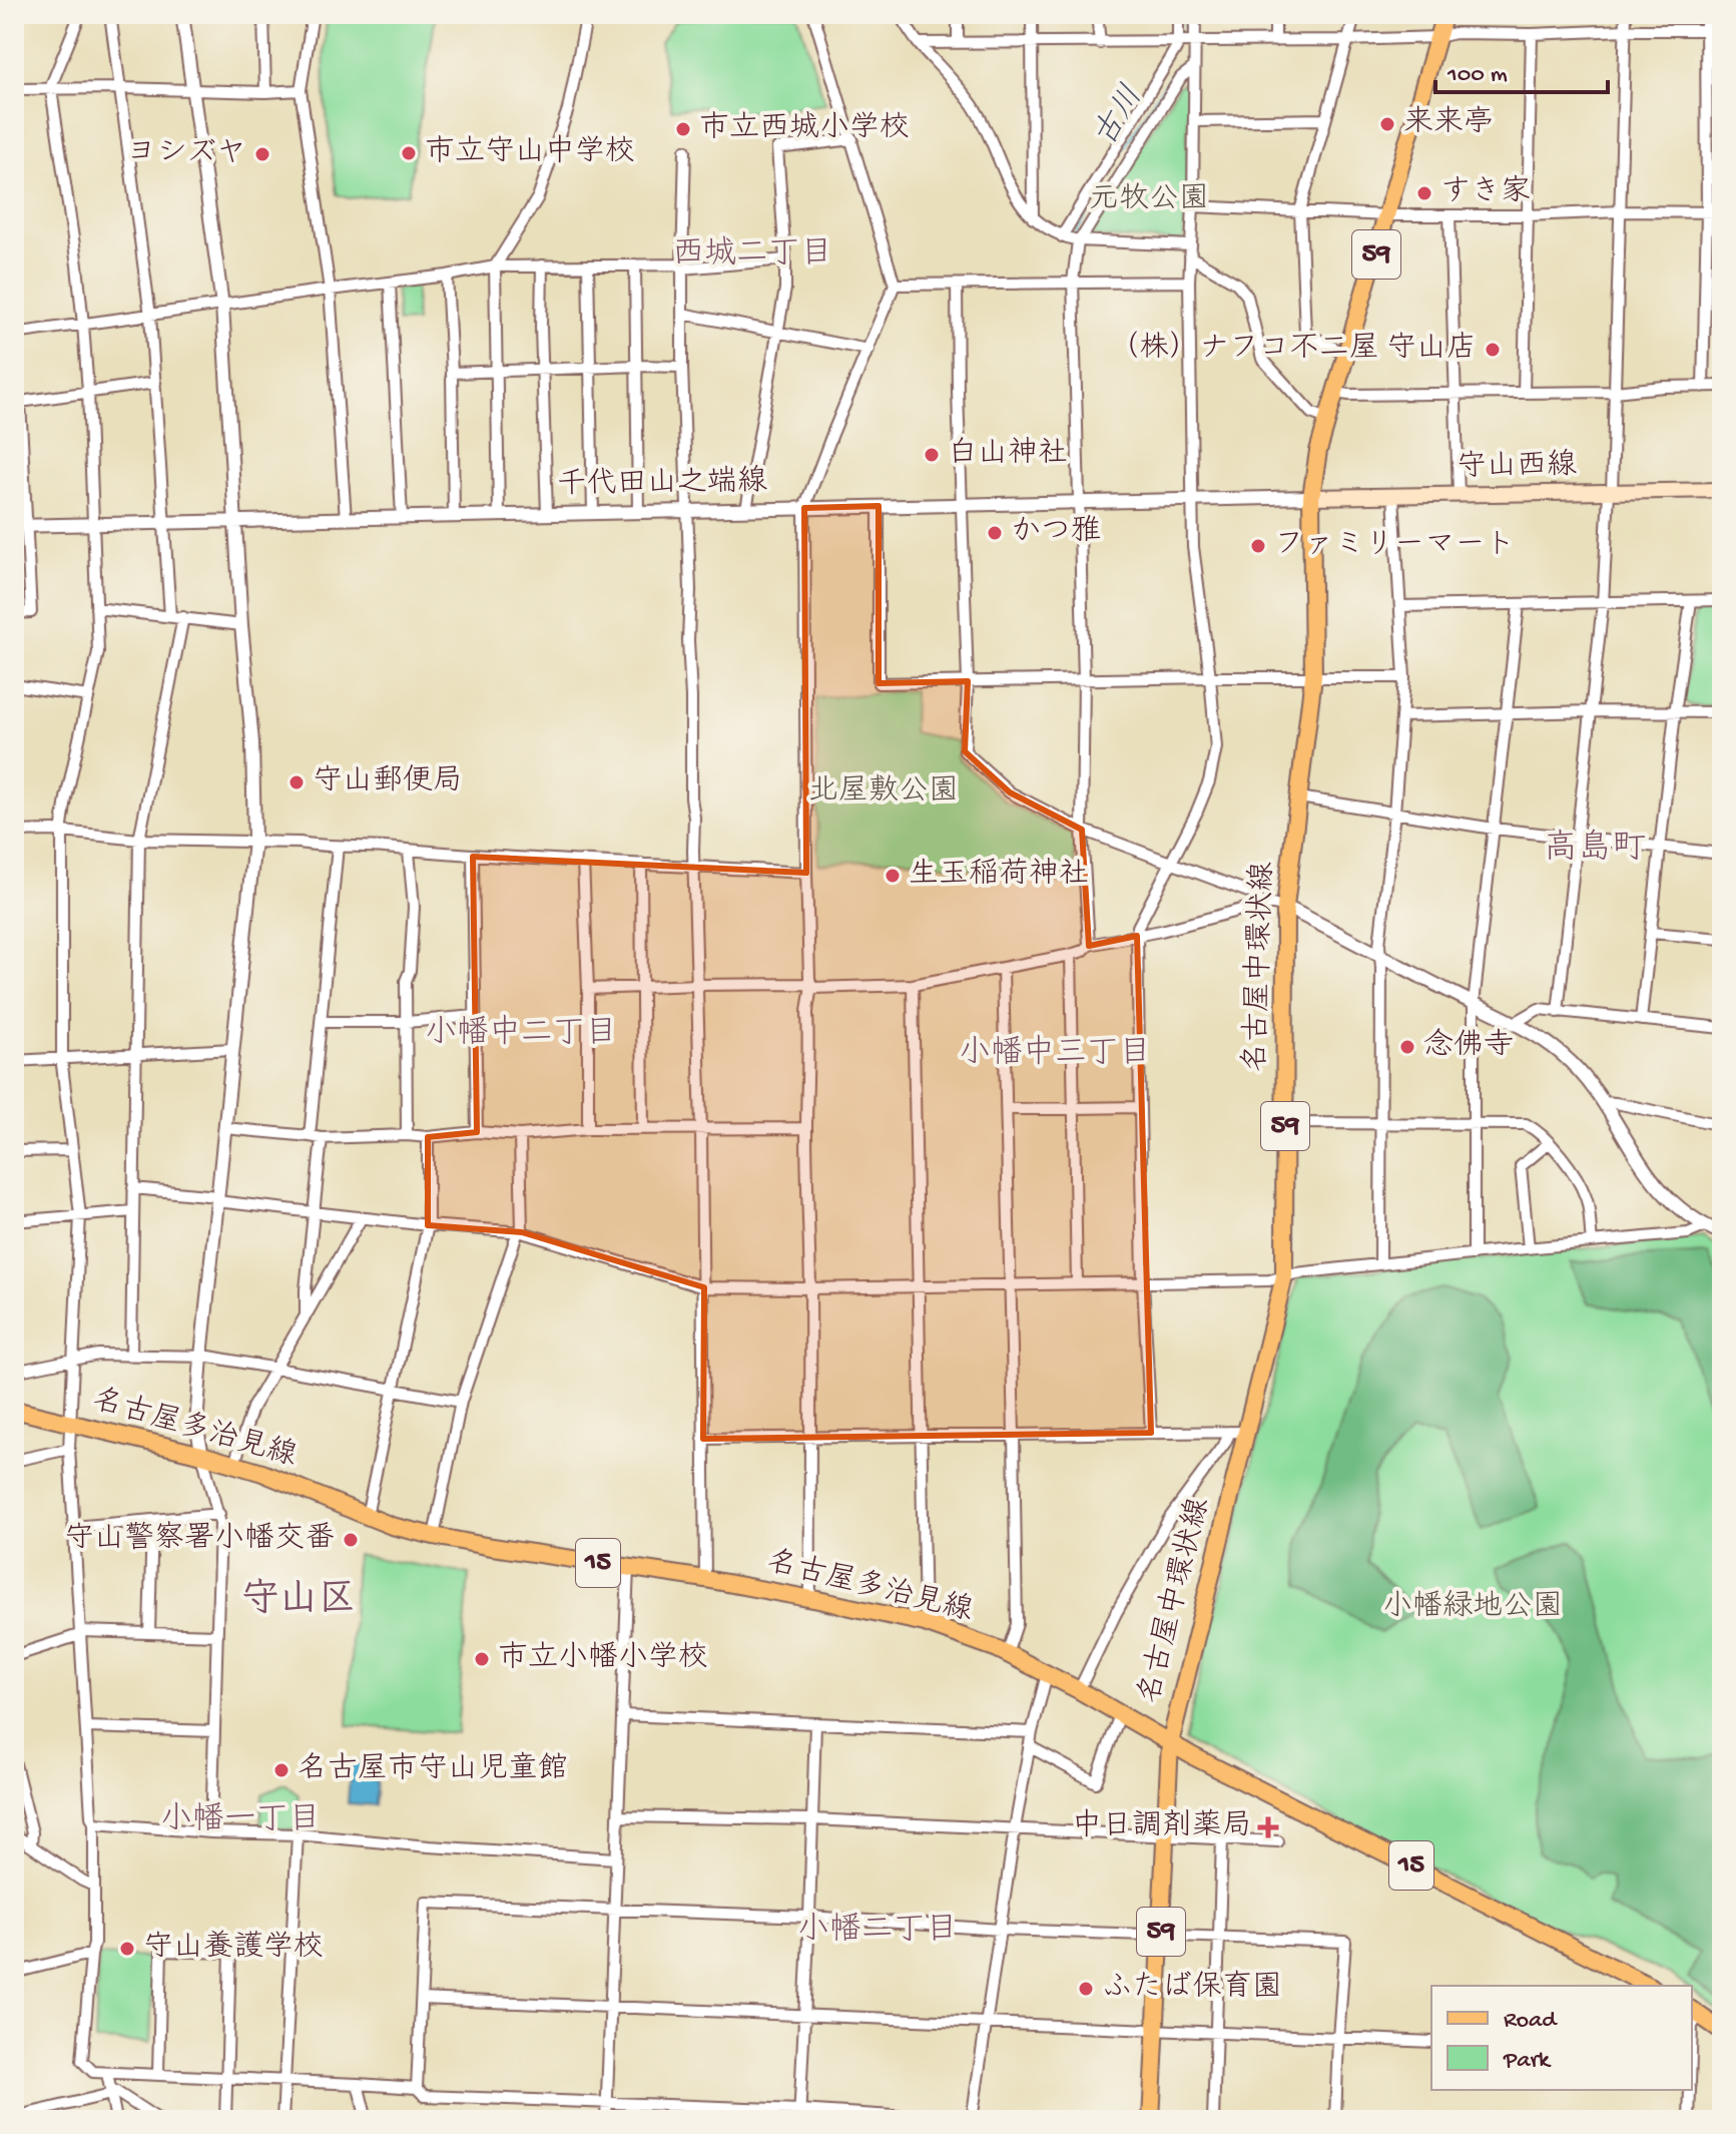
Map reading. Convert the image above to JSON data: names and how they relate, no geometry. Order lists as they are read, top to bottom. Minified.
{"streets":{"main road":["59","守山西線","名古屋中環状線","名古屋多治見線","15"],"street":["千代田山之端線"]},"crossings":[["守山西線","千代田山之端線"],["守山西線","名古屋中環状線"],["千代田山之端線","名古屋中環状線"],["名古屋中環状線","名古屋多治見線"]],"districts":["西城二丁目","高島町","小幡中二丁目","小幡中三丁目","守山区","小幡一丁目","小幡二丁目"],"water":["古川"],"parks":["元牧公園","北屋敷公園","小幡緑地公園"],"places":{"other":["来来亭","市立西城小学校","市立守山中学校","ヨシズヤ","すき家","（株）ナフコ不二屋 守山店","白山神社","かつ雅","ファミリーマート","守山郵便局","生玉稲荷神社","念佛寺","守山警察署小幡交番","市立小幡小学校","名古屋市守山児童館","守山養護学校","ふたば保育園"],"health":["中日調剤薬局"]},"legend":["Road","Park"],"scale_bar":"100 m"}
